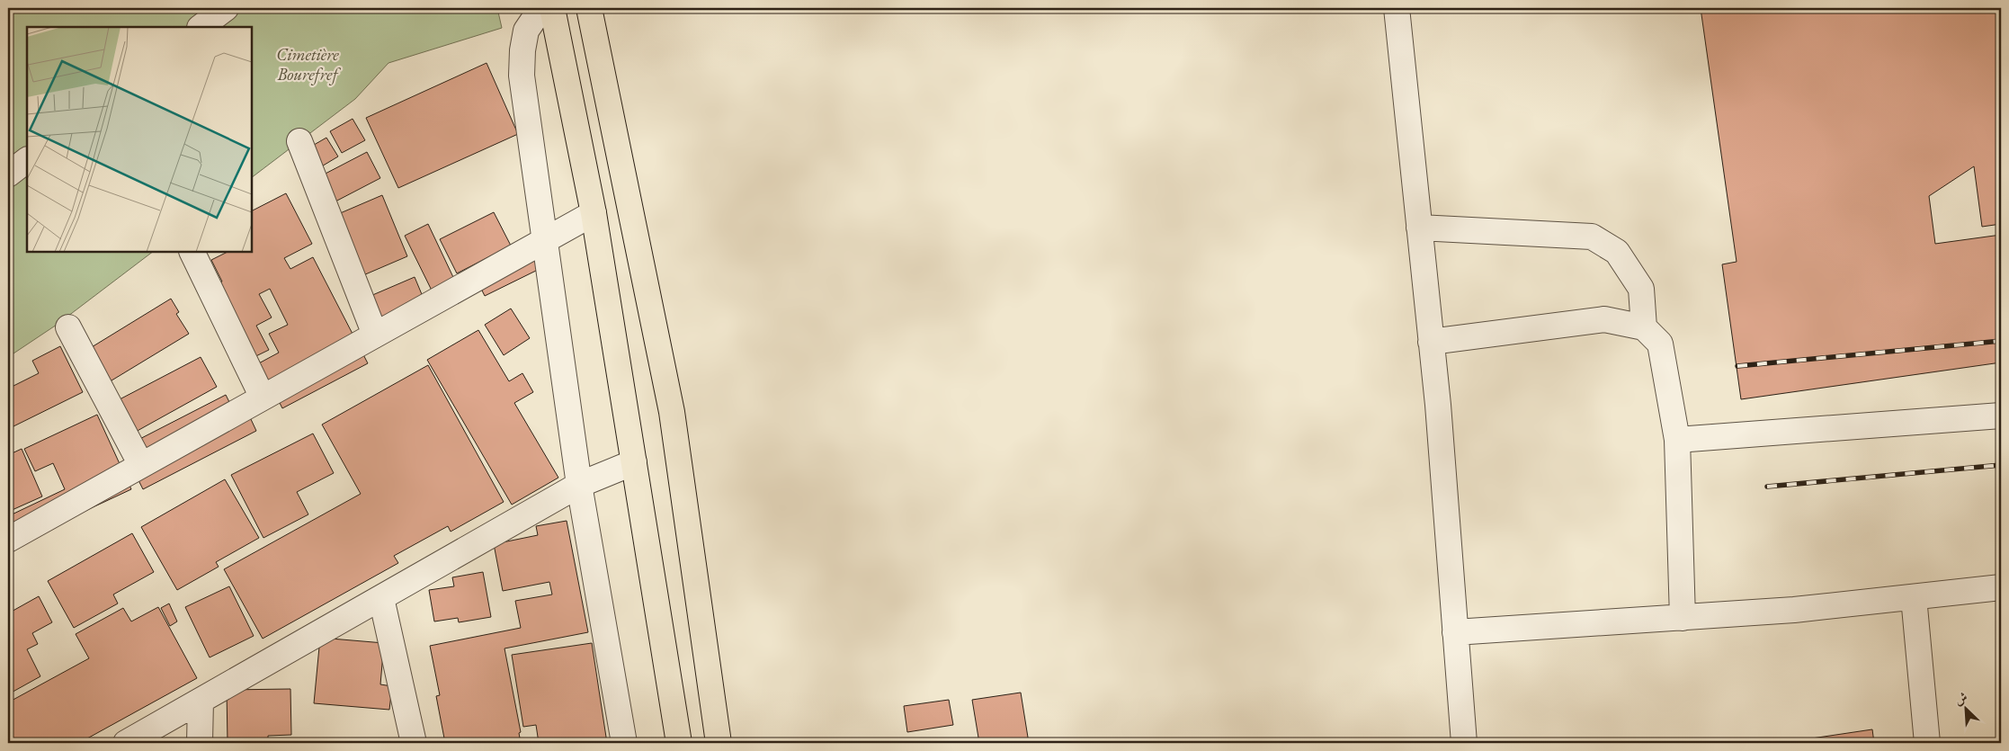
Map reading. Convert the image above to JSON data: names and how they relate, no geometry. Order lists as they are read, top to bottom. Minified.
{"parks":["Cimetière Bourefref"],"north":"top left"}
